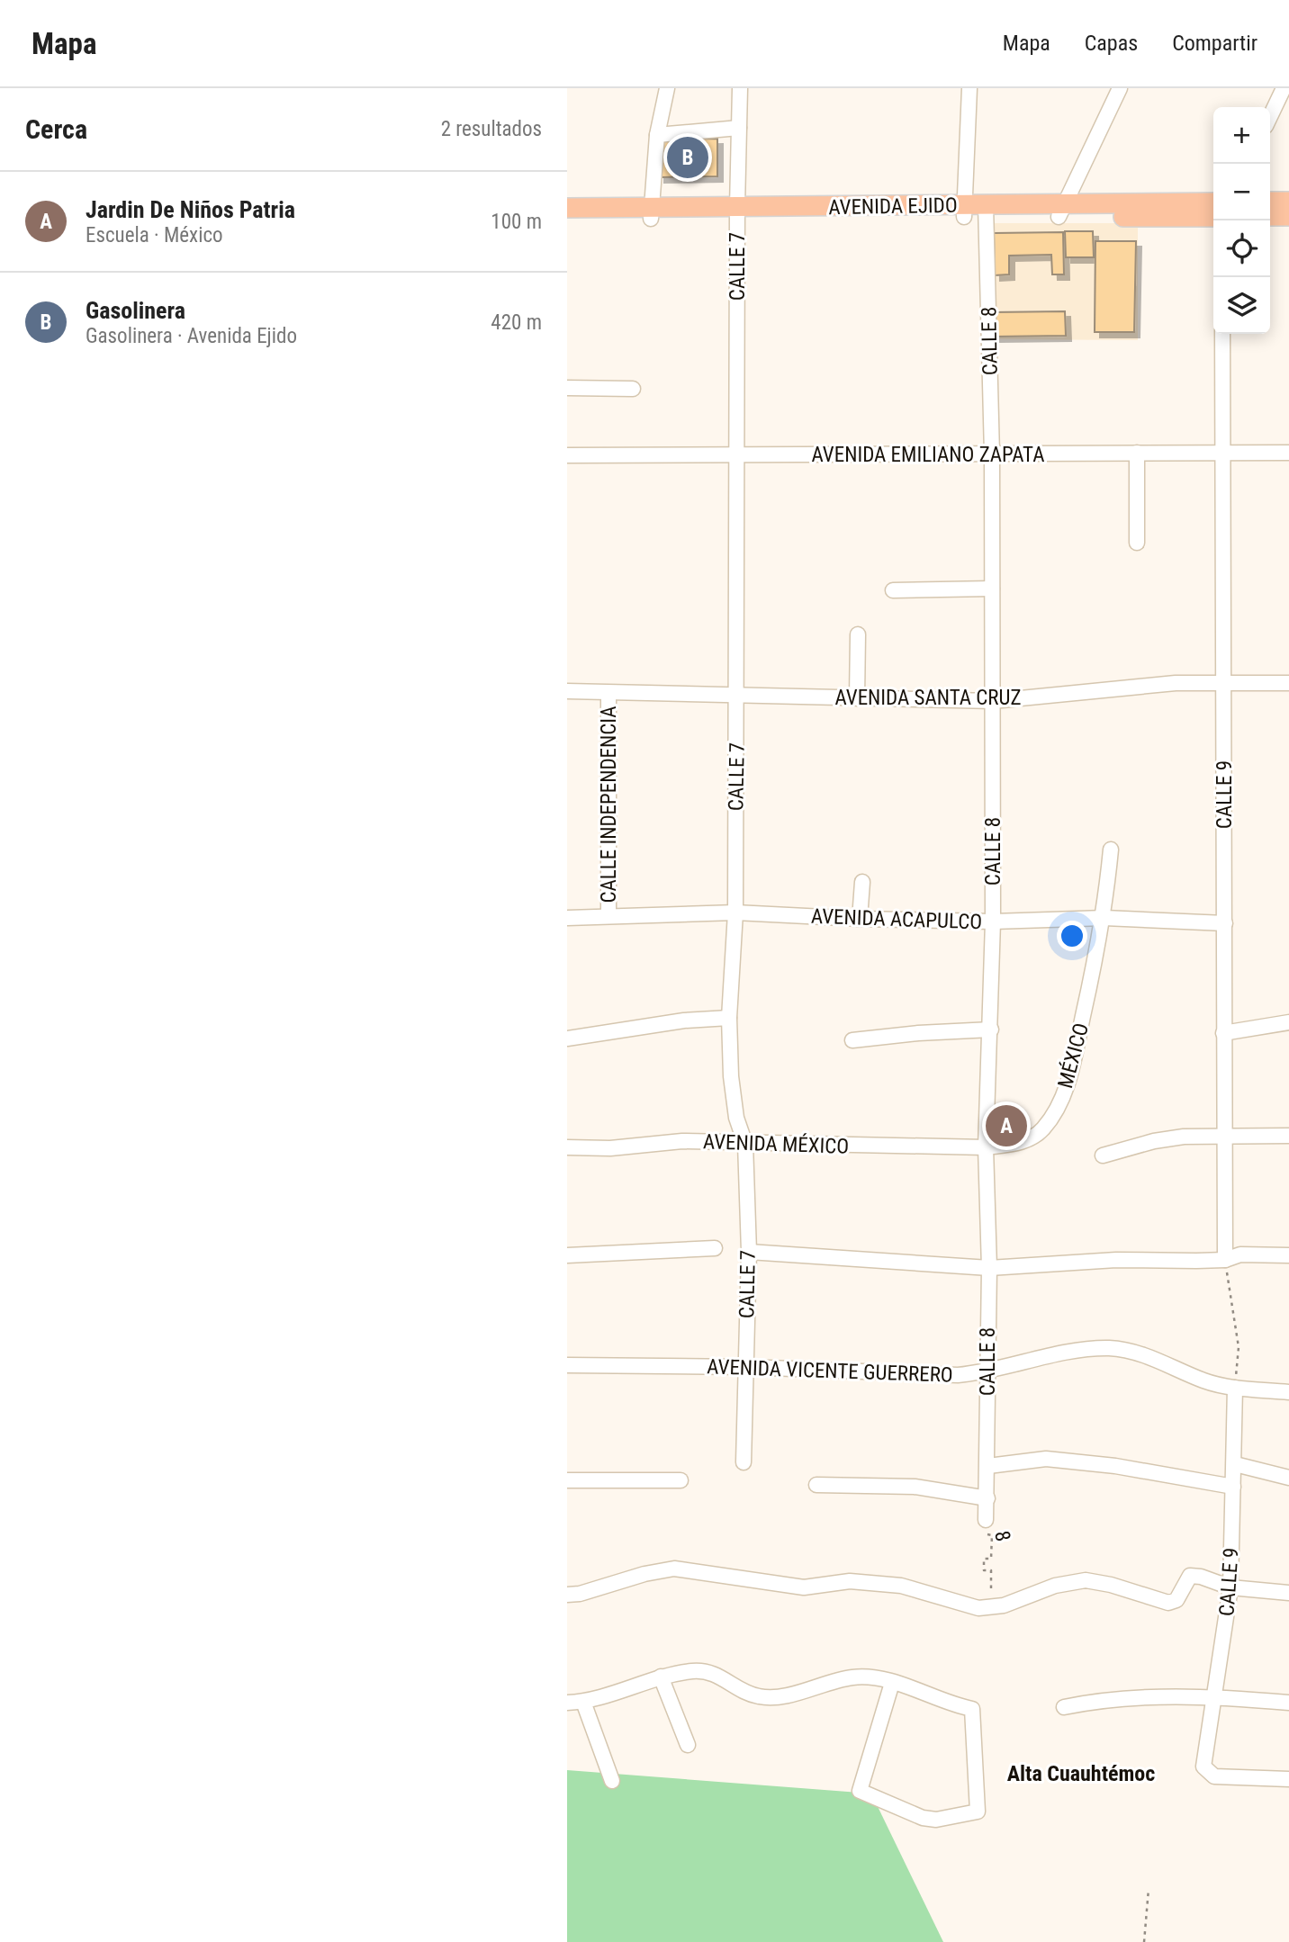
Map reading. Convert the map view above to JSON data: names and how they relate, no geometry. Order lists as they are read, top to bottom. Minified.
{"streets":{"main road":["AVENIDA EJIDO"],"street":["CALLE 7","CALLE 8","AVENIDA EMILIANO ZAPATA","AVENIDA SANTA CRUZ","CALLE 9","CALLE INDEPENDENCIA","AVENIDA ACAPULCO","MÉXICO","AVENIDA MÉXICO","AVENIDA VICENTE GUERRERO"],"path":["8"]},"crossings":[["AVENIDA EJIDO","CALLE 7"],["AVENIDA EJIDO","CALLE 8"],["CALLE 7","AVENIDA EMILIANO ZAPATA"],["CALLE 7","AVENIDA SANTA CRUZ"],["CALLE 7","AVENIDA ACAPULCO"],["CALLE 7","AVENIDA MÉXICO"],["CALLE 7","AVENIDA VICENTE GUERRERO"],["CALLE 8","AVENIDA EMILIANO ZAPATA"],["CALLE 8","AVENIDA SANTA CRUZ"],["CALLE 8","AVENIDA ACAPULCO"],["CALLE 8","MÉXICO"],["CALLE 8","AVENIDA MÉXICO"],["CALLE 8","AVENIDA VICENTE GUERRERO"],["CALLE 8","8"],["AVENIDA EMILIANO ZAPATA","CALLE 9"],["AVENIDA SANTA CRUZ","CALLE 9"],["AVENIDA SANTA CRUZ","CALLE INDEPENDENCIA"],["CALLE 9","AVENIDA ACAPULCO"],["CALLE 9","AVENIDA VICENTE GUERRERO"],["CALLE INDEPENDENCIA","AVENIDA ACAPULCO"],["AVENIDA ACAPULCO","MÉXICO"],["MÉXICO","AVENIDA MÉXICO"]],"districts":["Alta Cuauhtémoc"],"page":{"header":"Mapa","nav":["Mapa","Capas","Compartir"],"heading":["Cerca","2 resultados"],"map_buttons":["+","−"],"pins":["B","A"],"list":[{"mark":"A","name":"Jardin De Niños Patria","note":"Escuela · México","value":"100 m"},{"mark":"B","name":"Gasolinera","note":"Gasolinera · Avenida Ejido","value":"420 m"}]}}
